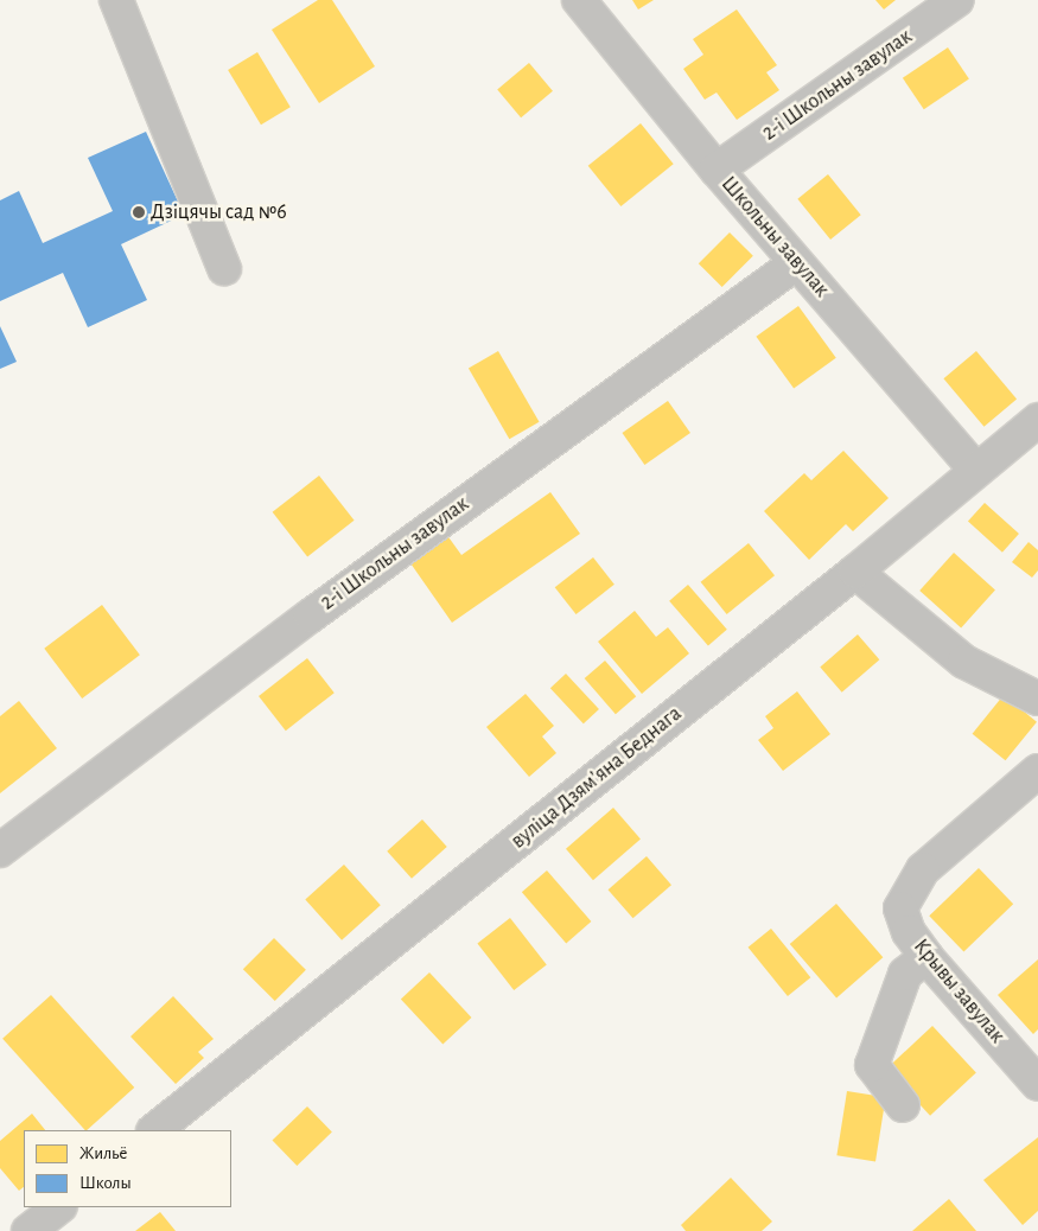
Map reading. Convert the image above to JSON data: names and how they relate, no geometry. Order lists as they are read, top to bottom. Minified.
{"streets":{"street":["2-і Школьны завулак","Школьны завулак","вуліца Дзямʼяна Беднага","Крывы завулак"]},"crossings":[["2-і Школьны завулак","Школьны завулак"],["Школьны завулак","вуліца Дзямʼяна Беднага"]],"places":["Дзіцячы сад №6"],"legend":["Жильё","Школы"]}
